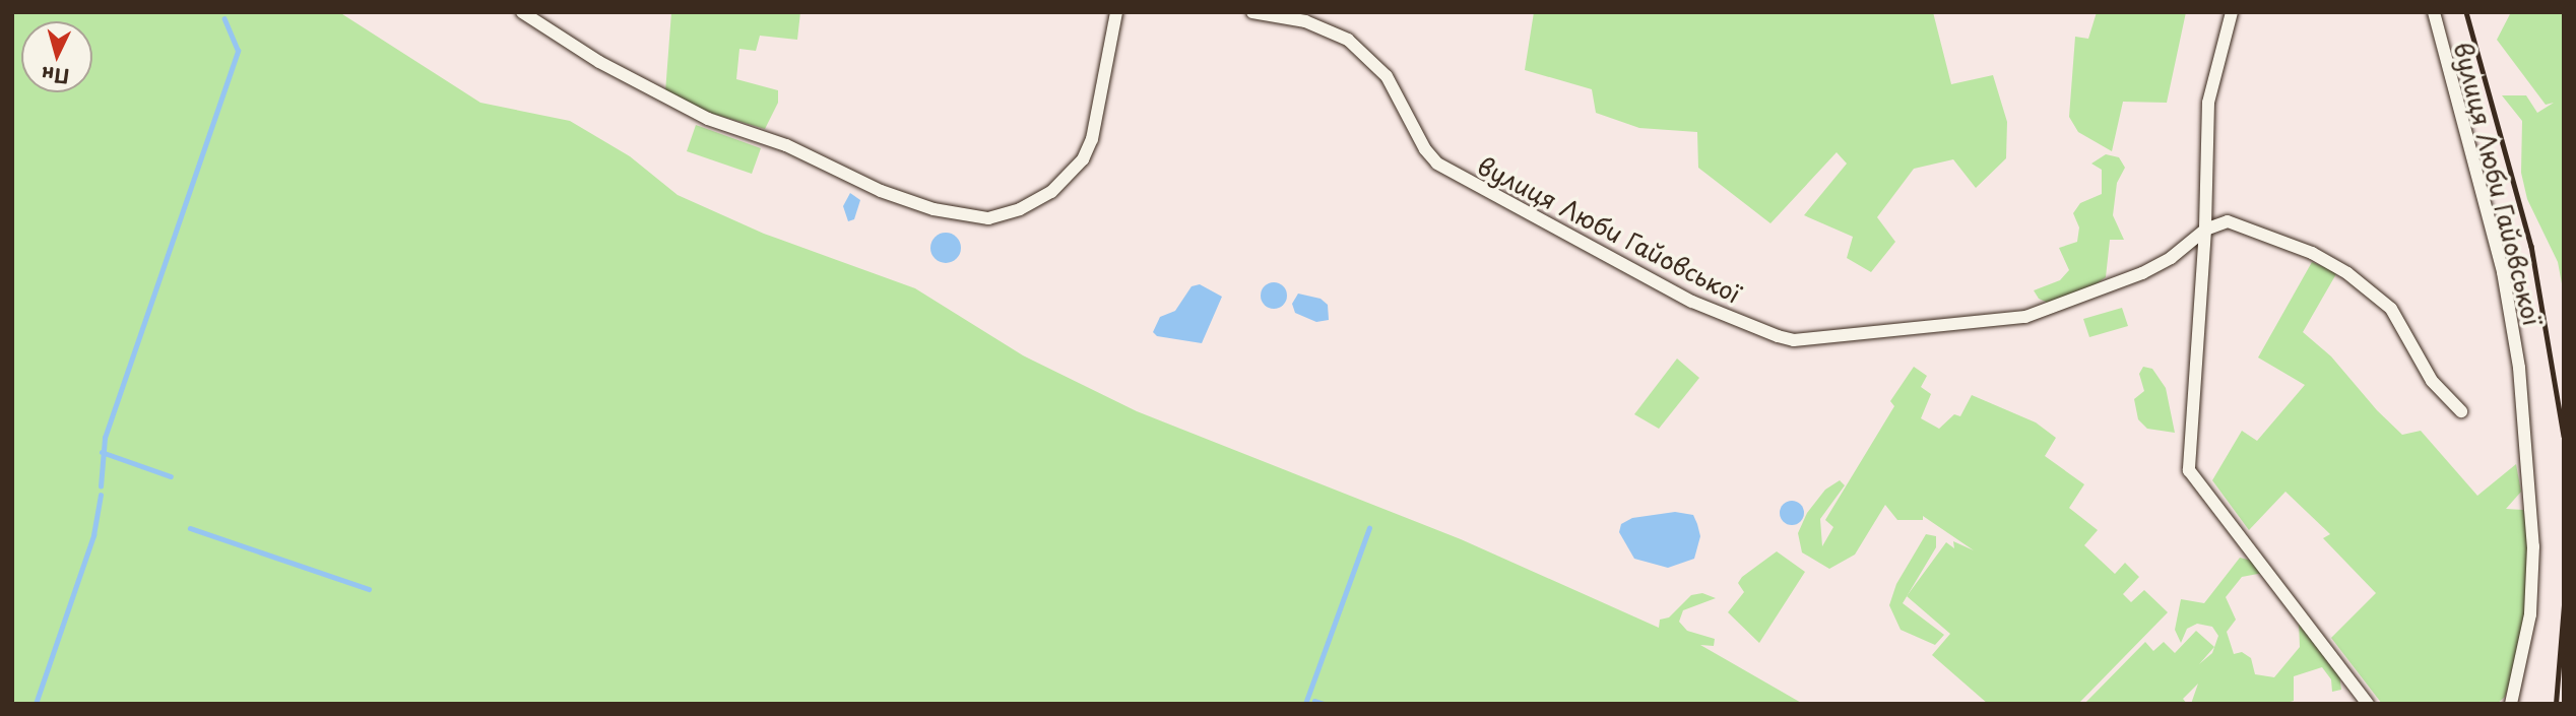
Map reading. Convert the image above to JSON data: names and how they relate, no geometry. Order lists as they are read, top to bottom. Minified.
{"streets":{"street":["вулиця Люби Гайовської"]},"north":"bottom"}
